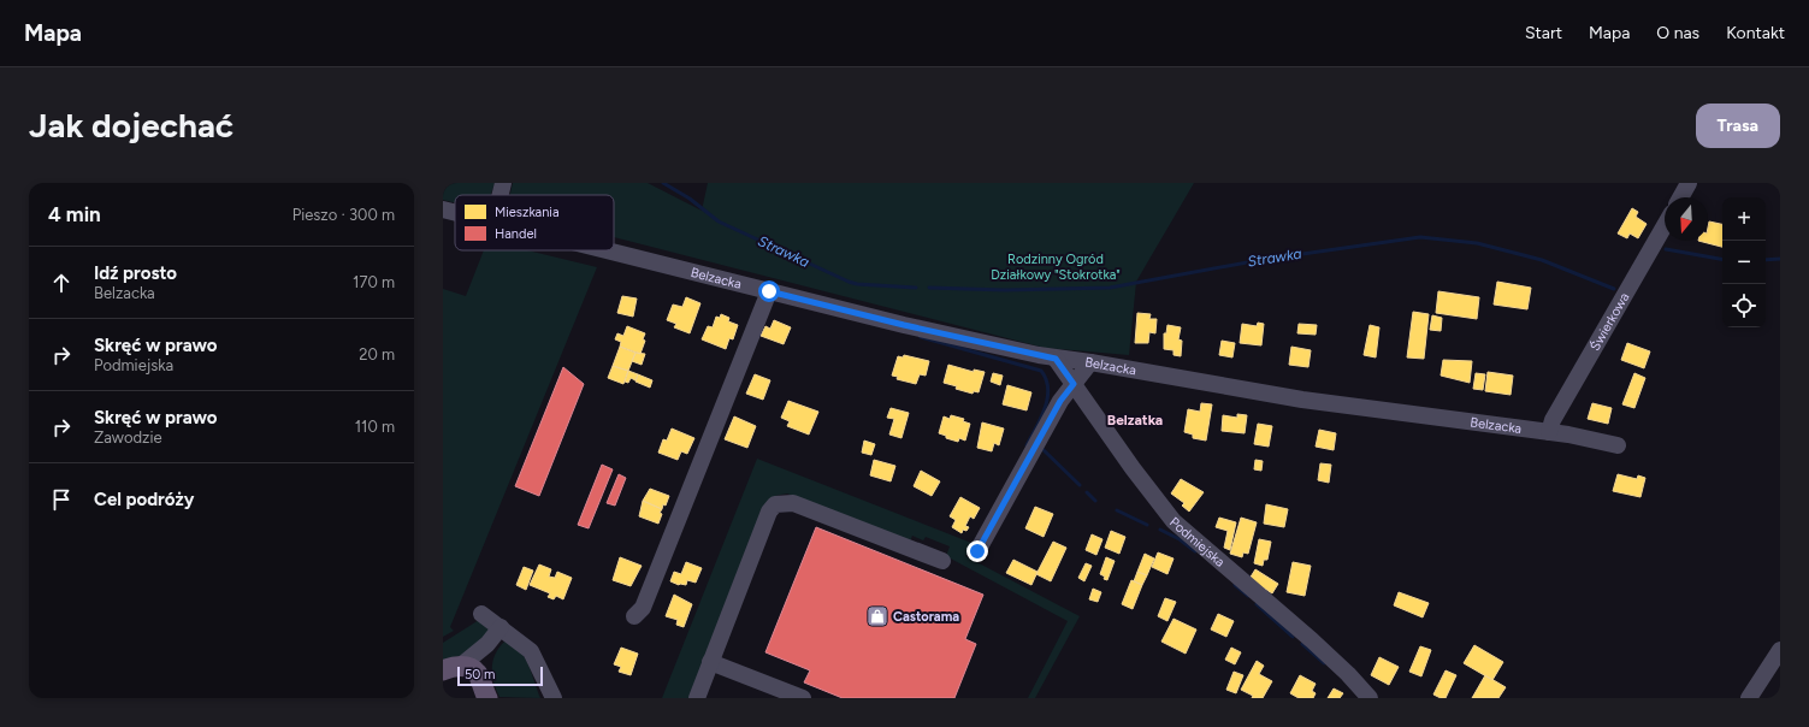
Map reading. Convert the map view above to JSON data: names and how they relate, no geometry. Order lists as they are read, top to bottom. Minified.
{"streets":{"street":["Belzacka","Świerkowa","Podmiejska"]},"crossings":[["Belzacka","Świerkowa"],["Belzacka","Podmiejska"]],"districts":["Belzatka"],"water":["Strawka"],"parks":["Rodzinny Ogród Działkowy \"Stokrotka\""],"places":{"shop":["Castorama"]},"legend":["Mieszkania","Handel"],"scale_bar":"50 m","north":"bottom","page":{"header":"Mapa","nav":["Start","Mapa","O nas","Kontakt"],"buttons":"Trasa","title":"Jak dojechać","heading":["4 min","Pieszo · 300 m"],"map_buttons":["+","−"],"list":[["Idź prosto","Belzacka","170 m"],["Skręć w prawo","Podmiejska","20 m"],["Skręć w prawo","Zawodzie","110 m"],"Cel podróży"],"scale":"50 m"}}
